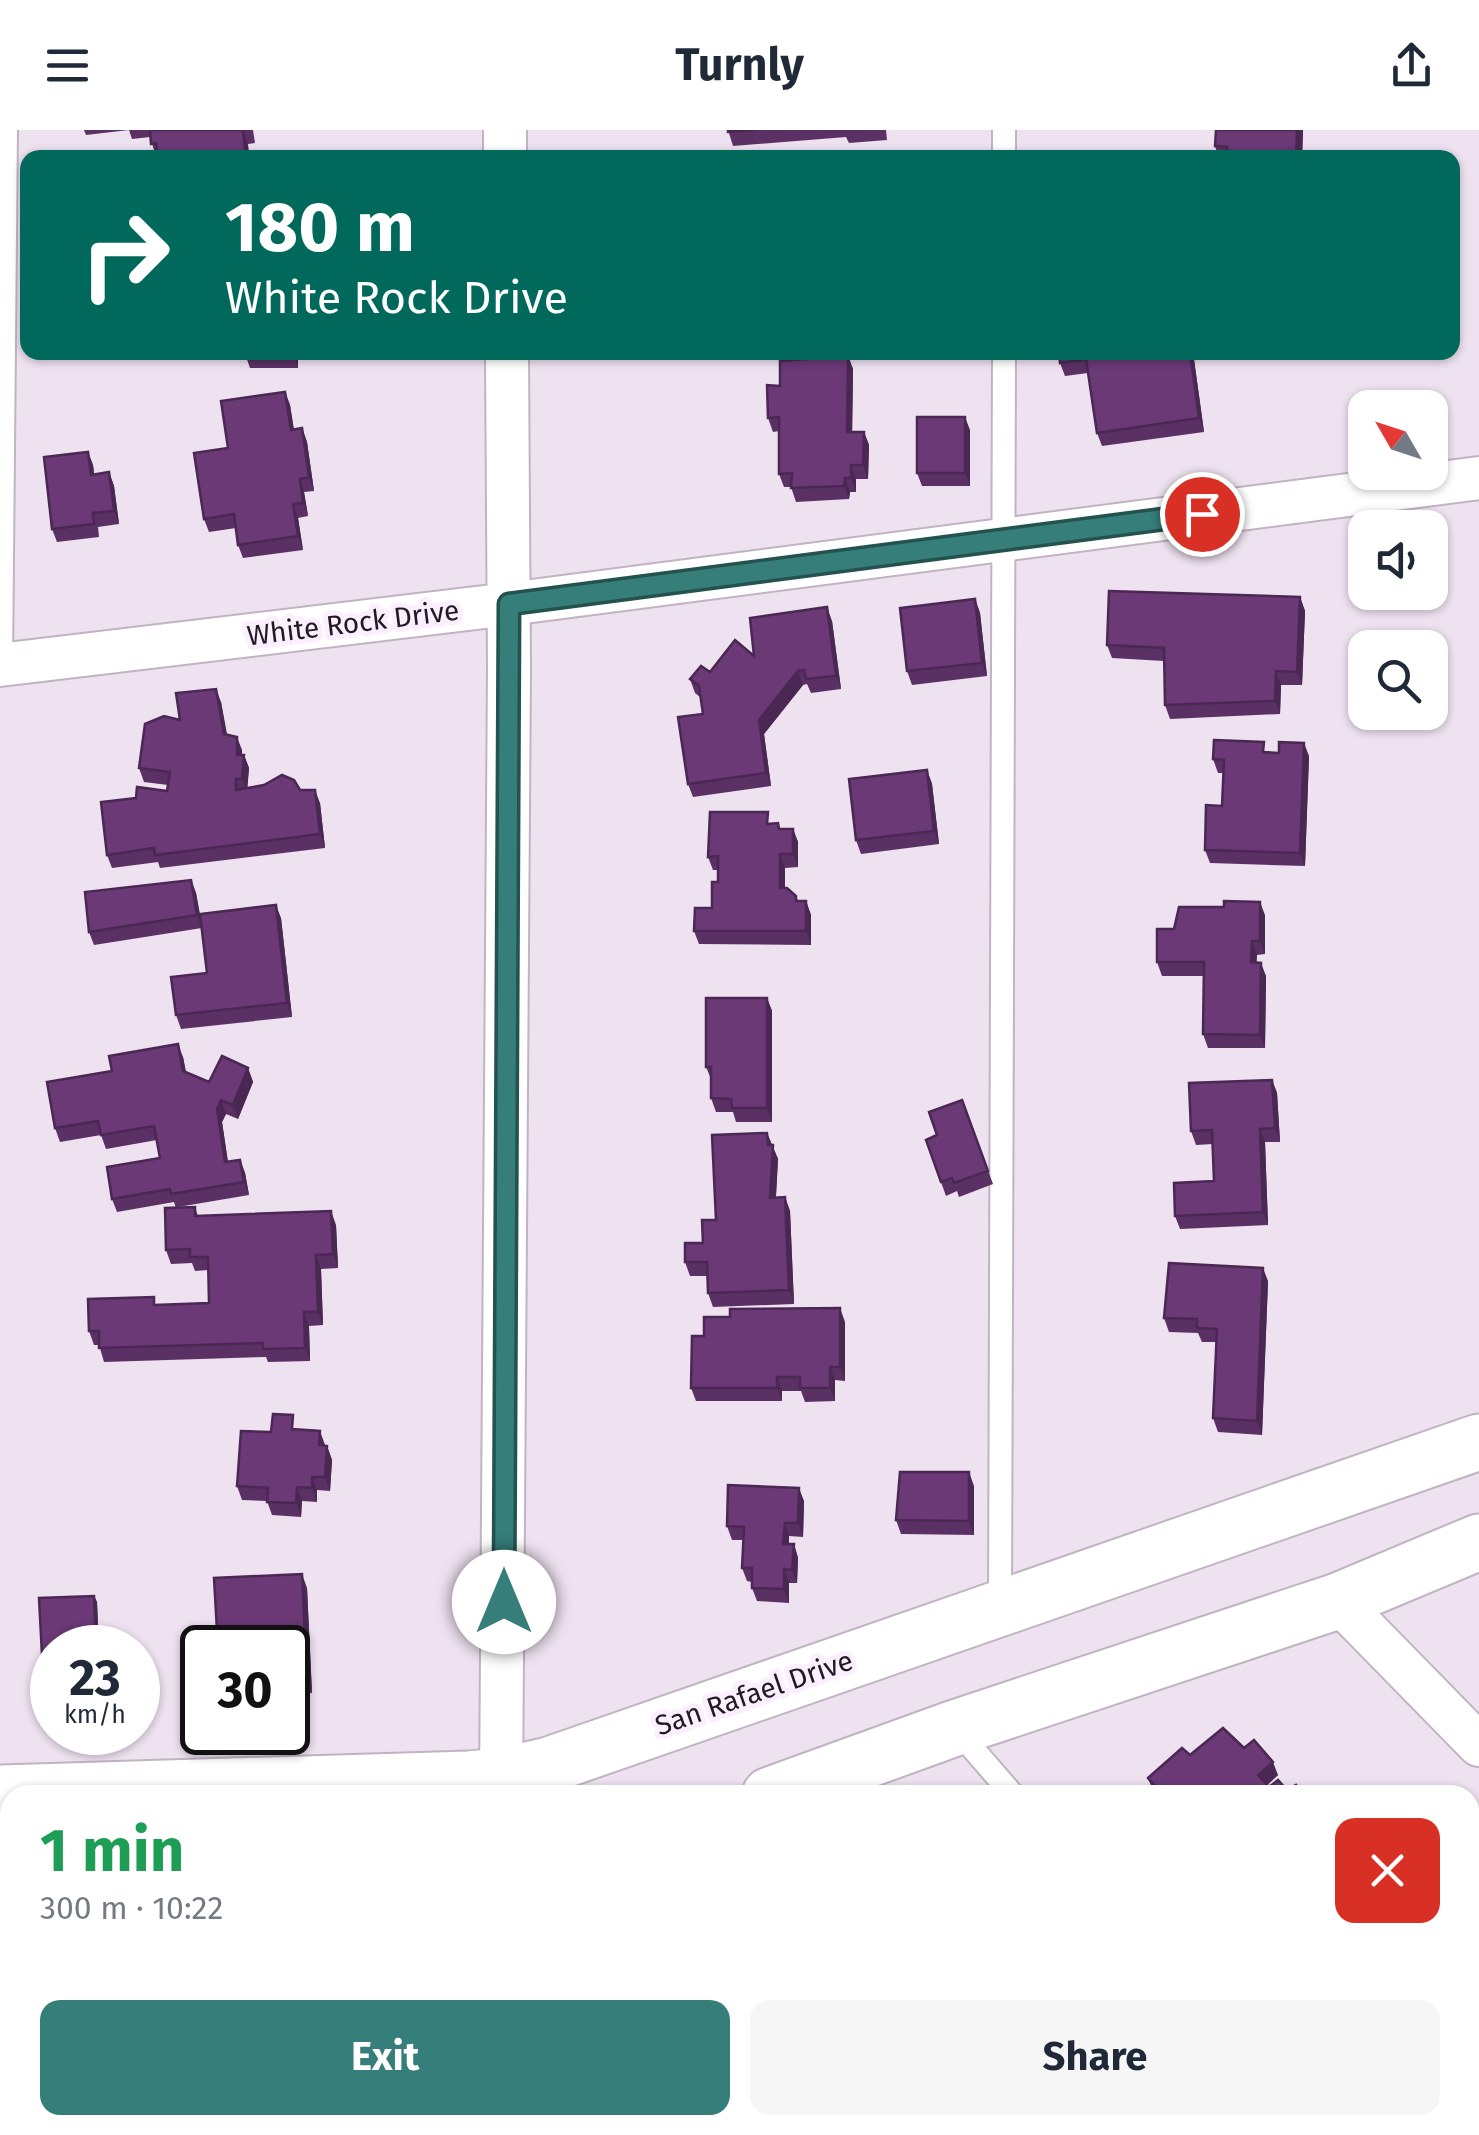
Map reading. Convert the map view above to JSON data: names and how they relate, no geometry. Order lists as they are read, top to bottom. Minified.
{"streets":{"street":["White Rock Drive","San Rafael Drive"]},"north":"top left","page":{"header":"Turnly","turn":["180 m","White Rock Drive"],"speed":"23 km/h","limit":"30","heading":["1 min","300 m · 10:22"],"buttons":["Exit","Share"]}}
